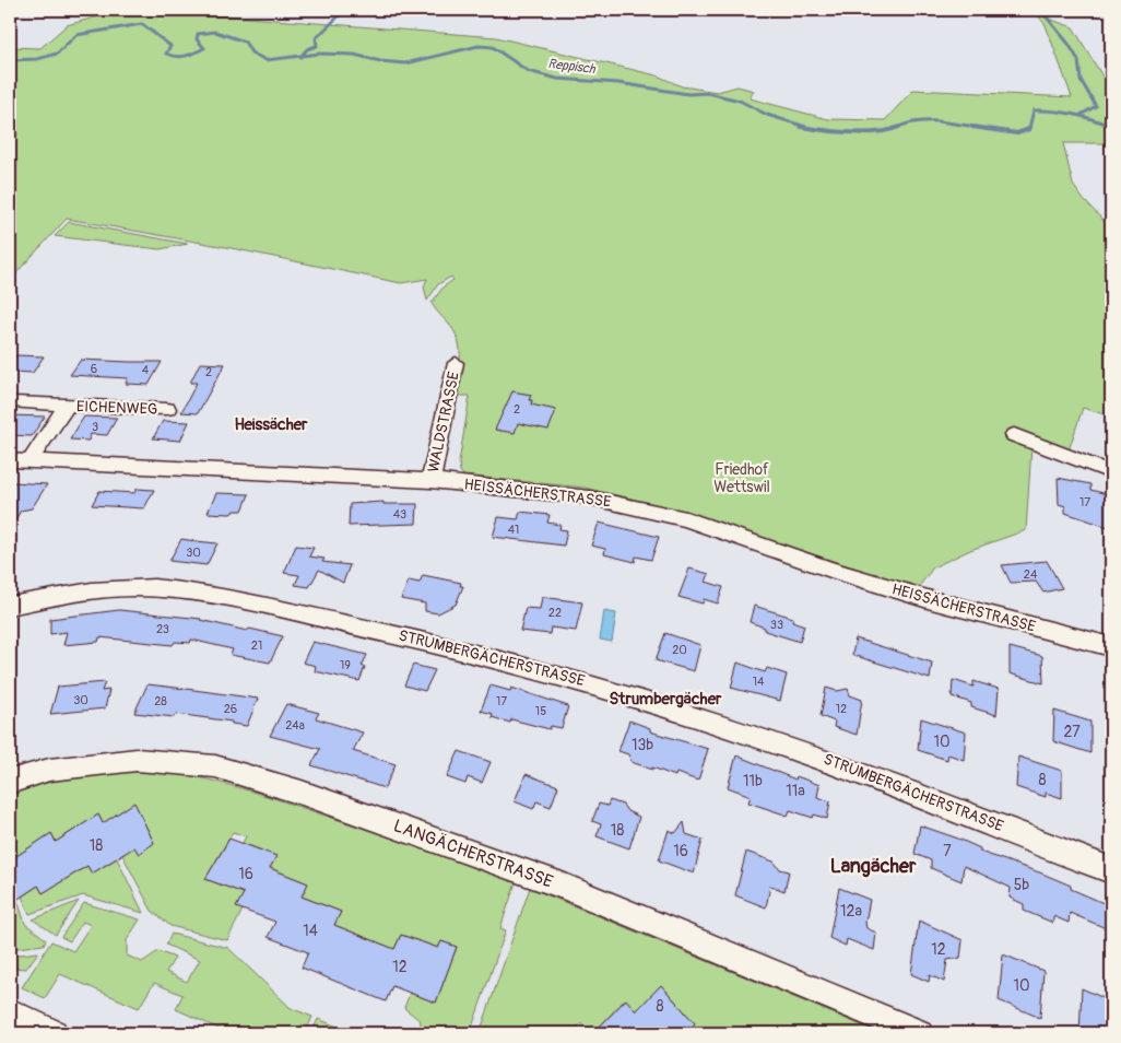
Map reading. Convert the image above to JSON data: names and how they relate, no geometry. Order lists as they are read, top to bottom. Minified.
{"streets":{"street":["EICHENWEG","WALDSTRASSE","HEISSÄCHERSTRASSE","STRUMBERGÄCHERSTRASSE","LANGÄCHERSTRASSE"]},"crossings":[["EICHENWEG","HEISSÄCHERSTRASSE"],["WALDSTRASSE","HEISSÄCHERSTRASSE"]],"districts":["Heissächer","Strumbergächer","Langächer"],"water":["Reppisch"],"parks":["Friedhof Wettswil"],"house_numbers":["6","4","2","2","3","17","43","41","30","24","22","33","23","21","20","19","14","30","28","17","26","12","15","24a","27","10","13b","8","11b","11a","18","18","16","7","16","5b","12a","14","12","12","10","8"]}
